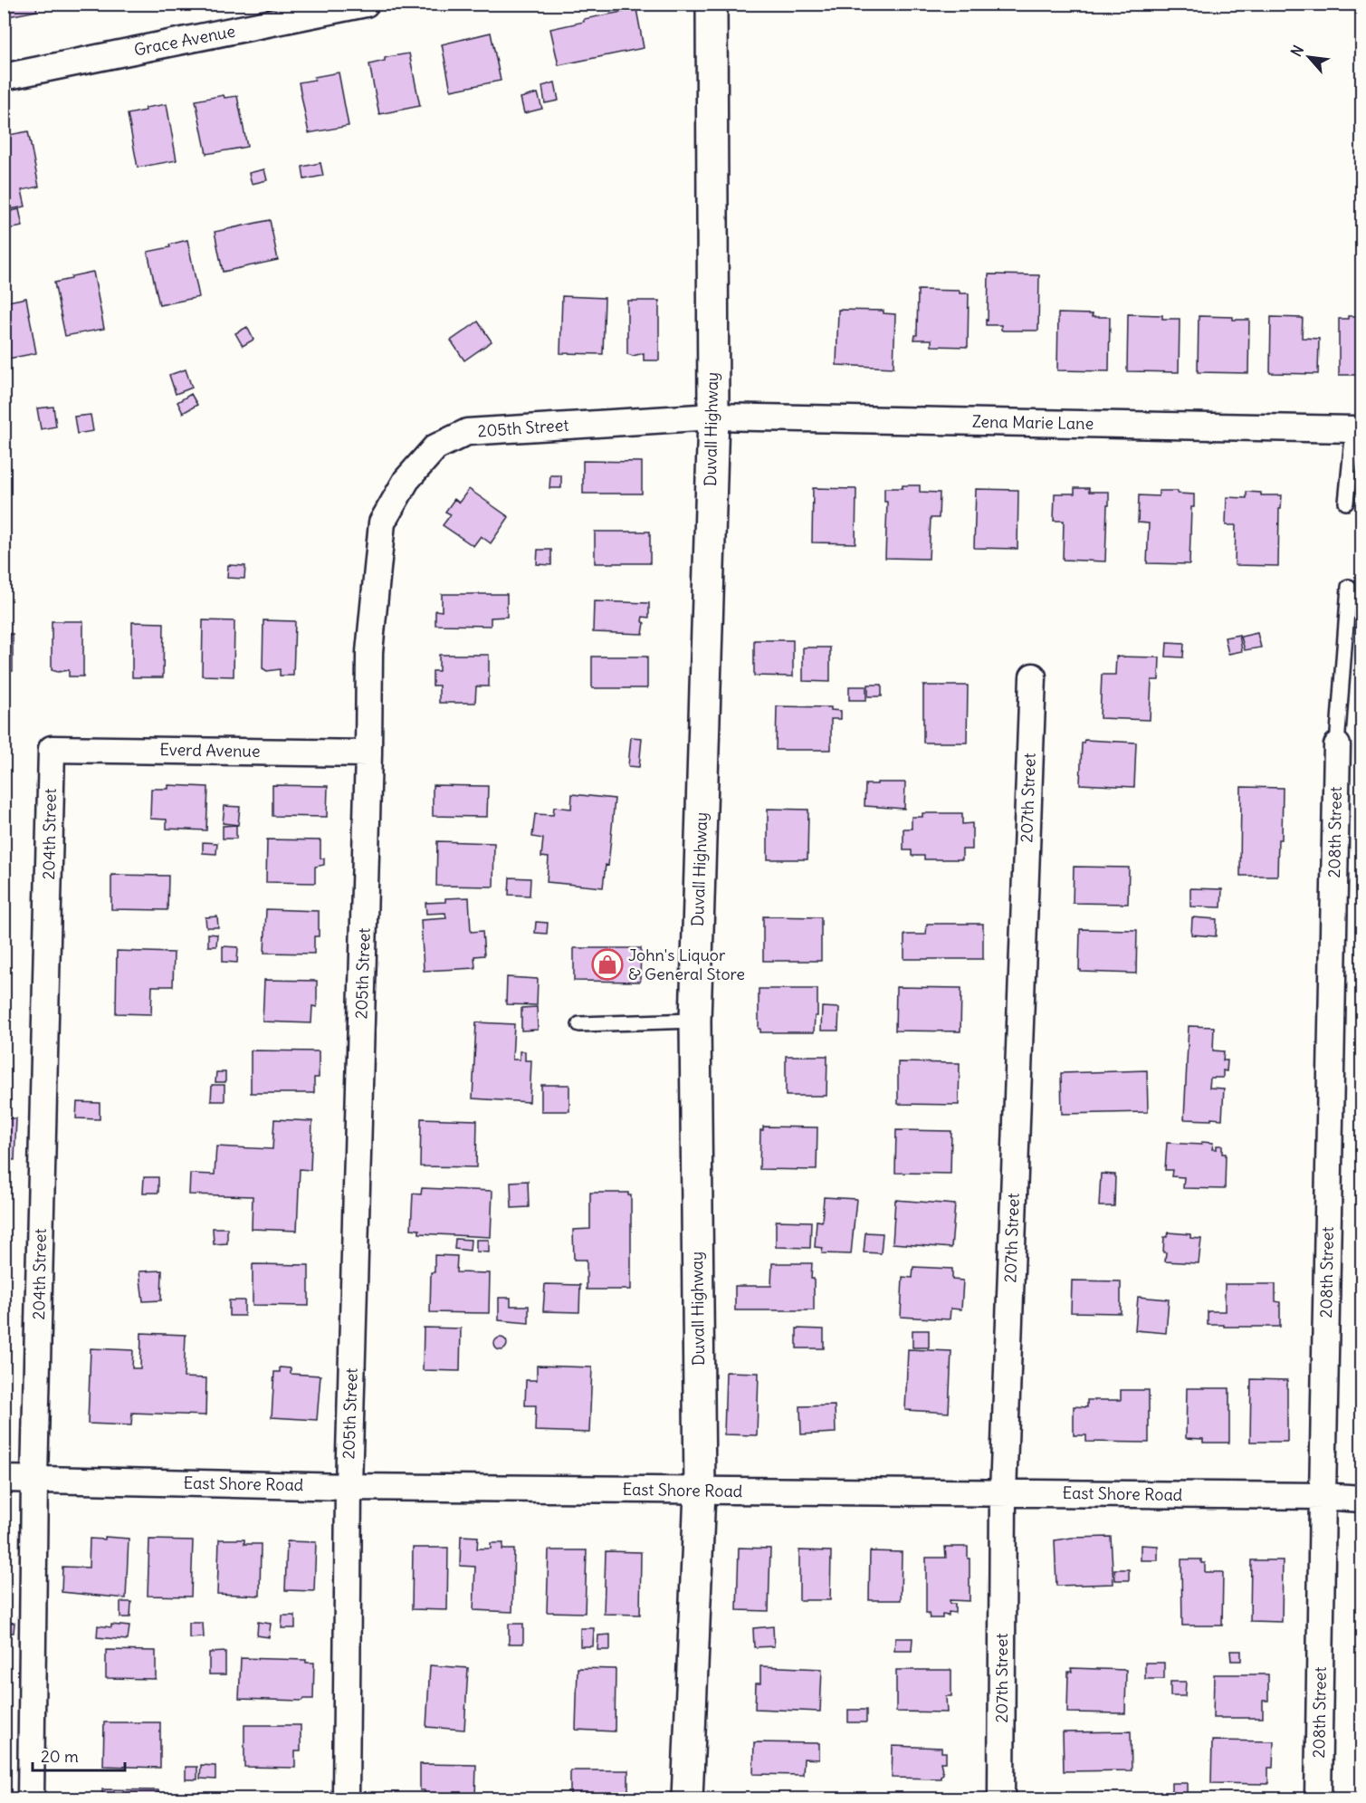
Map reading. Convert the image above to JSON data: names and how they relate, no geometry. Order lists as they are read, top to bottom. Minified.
{"streets":{"street":["Grace Avenue","Zena Marie Lane","205th Street","Duvall Highway","Everd Avenue","207th Street","208th Street","204th Street","East Shore Road"]},"crossings":[["Zena Marie Lane","205th Street"],["Zena Marie Lane","Duvall Highway"],["205th Street","Duvall Highway"],["205th Street","Everd Avenue"],["205th Street","East Shore Road"],["Duvall Highway","East Shore Road"],["Everd Avenue","204th Street"],["207th Street","East Shore Road"],["208th Street","East Shore Road"],["204th Street","East Shore Road"]],"places":{"shop":["John's Liquor & General Store"]},"scale_bar":"20 m","north":"top left"}
